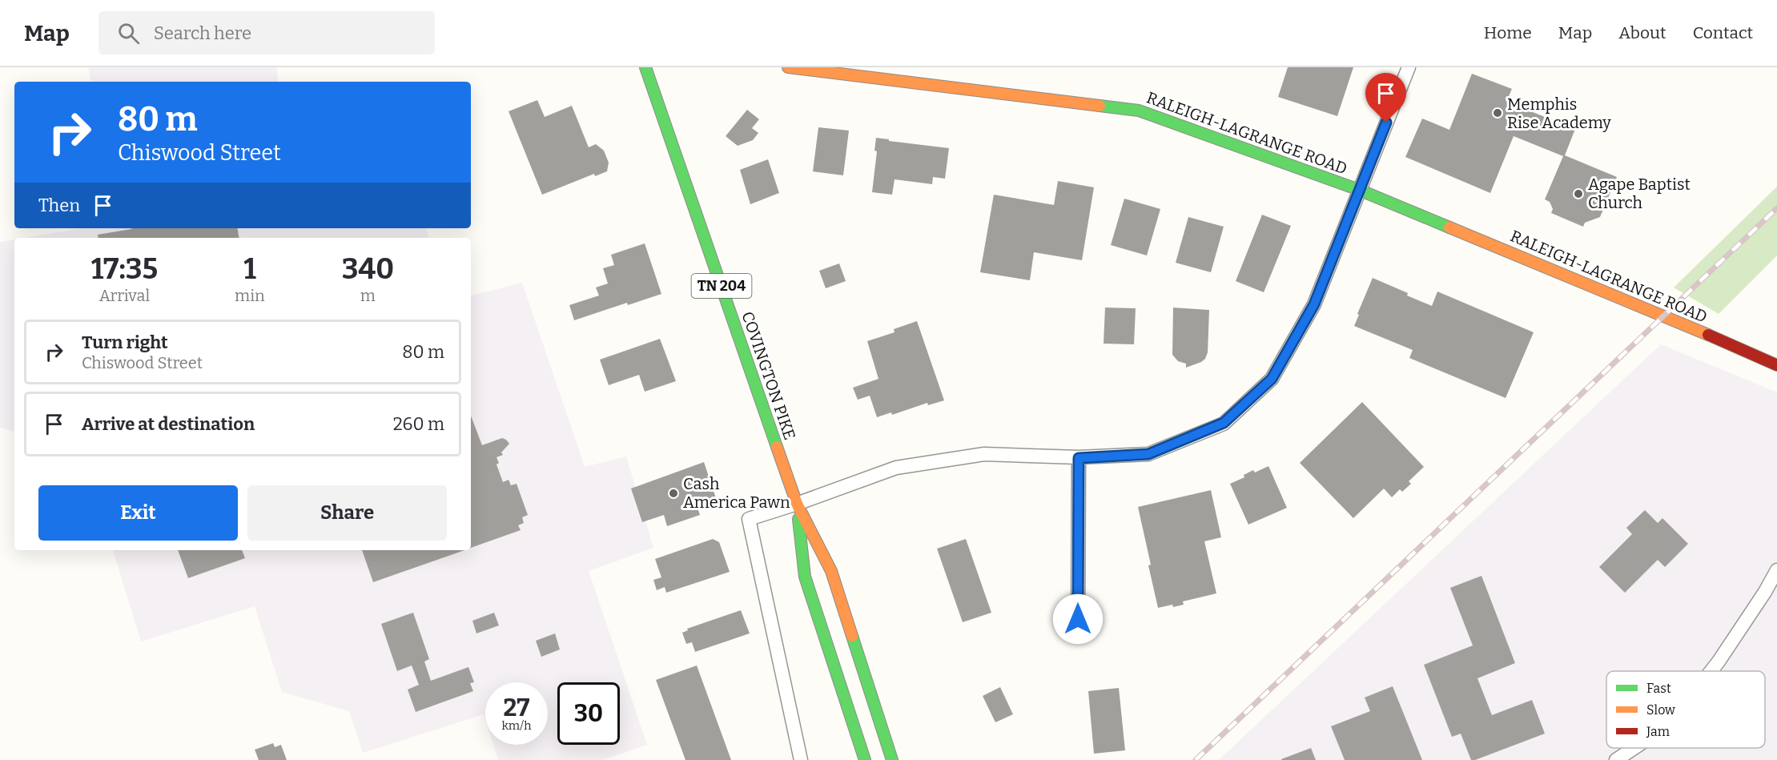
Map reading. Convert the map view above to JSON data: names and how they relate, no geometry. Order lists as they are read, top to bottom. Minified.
{"streets":{"main road":["RALEIGH-LAGRANGE ROAD","TN 204","COVINGTON PIKE"]},"places":["Memphis Rise Academy","Agape Baptist Church","Cash America Pawn"],"legend":["Fast","Slow","Jam"],"page":{"header":"Map","search":"Search here","nav":["Home","Map","About","Contact"],"turn":["80 m","Chiswood Street"],"then":"Then","eta":["17:35","Arrival","1","min","340","m"],"list":[{"name":"Turn right","note":"Chiswood Street","value":"80 m"},{"name":"Arrive at destination","value":"260 m"}],"buttons":["Exit","Share"],"speed":"27 km/h","limit":"30"}}
